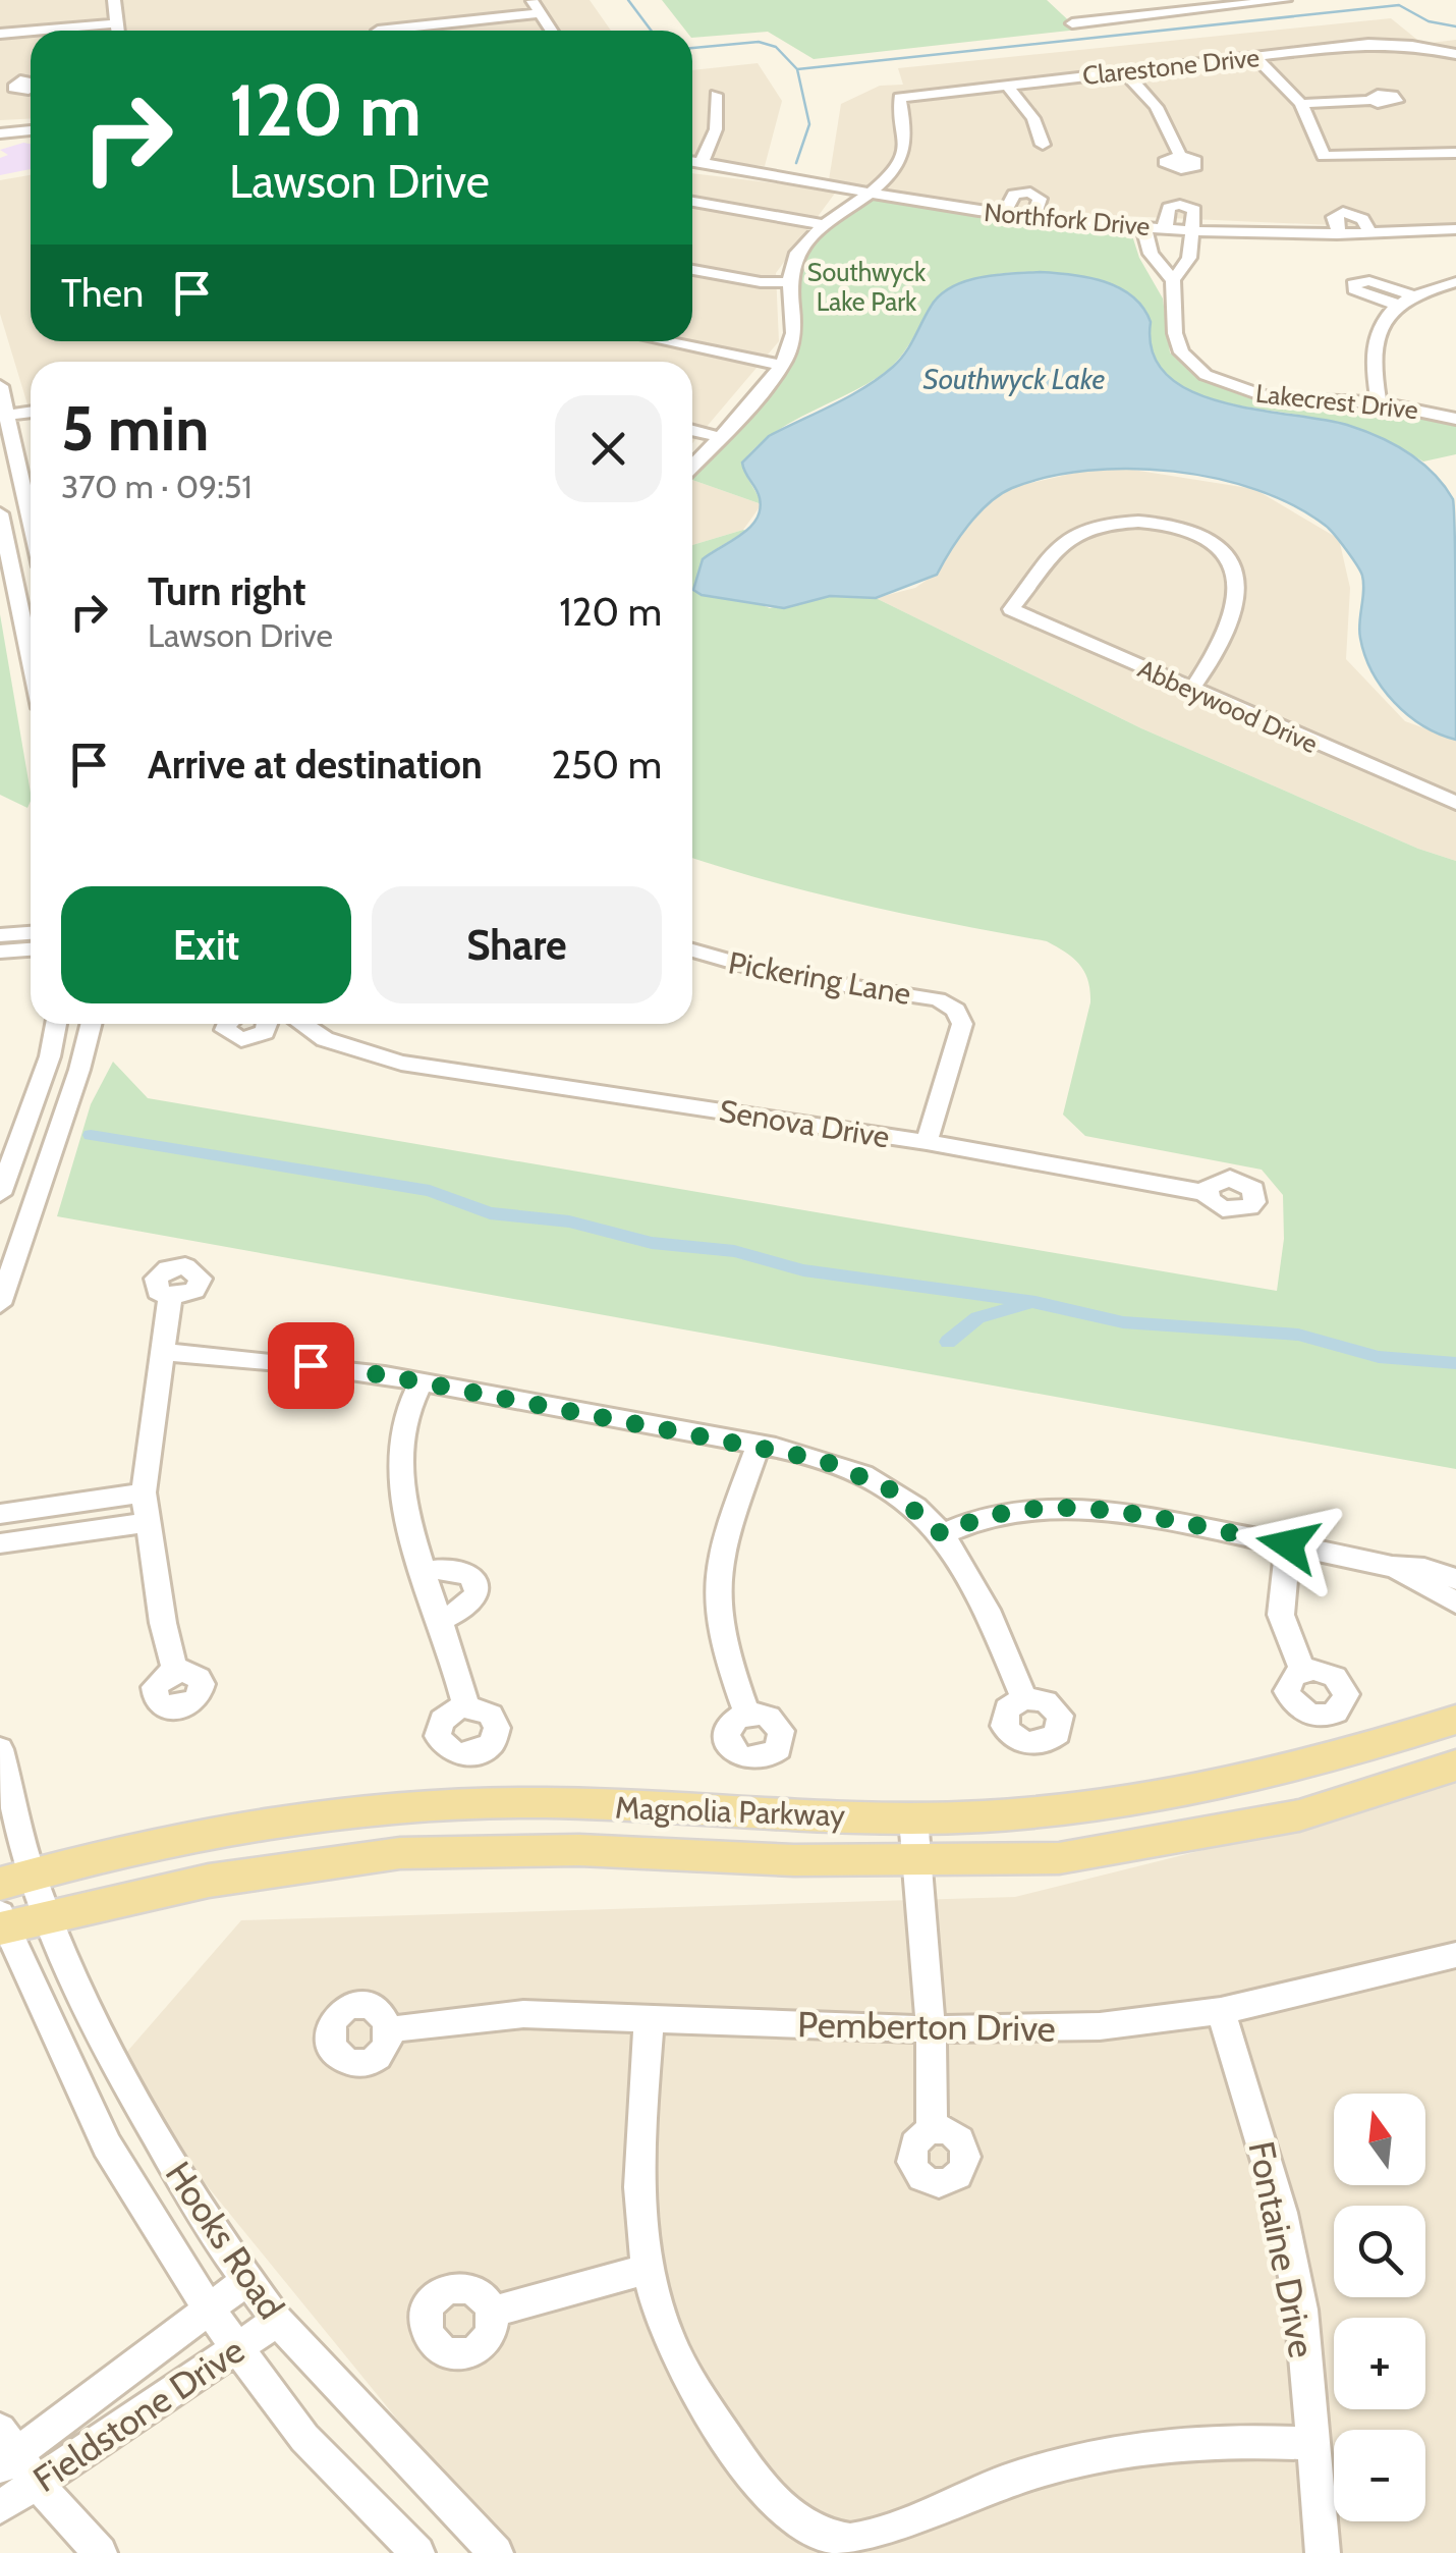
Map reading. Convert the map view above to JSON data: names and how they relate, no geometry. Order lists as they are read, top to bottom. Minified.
{"streets":{"main road":["Magnolia Parkway"],"street":["Clarestone Drive","Northfork Drive","Lakecrest Drive","Abbeywood Drive","Pickering Lane","Senova Drive","Pemberton Drive","Hooks Road","Fontaine Drive","Fieldstone Drive"]},"crossings":[["Clarestone Drive","Northfork Drive"],["Northfork Drive","Lakecrest Drive"],["Pickering Lane","Senova Drive"],["Magnolia Parkway","Hooks Road"],["Pemberton Drive","Fontaine Drive"],["Hooks Road","Fieldstone Drive"]],"water":["Southwyck Lake"],"parks":["Southwyck Lake Park"],"north":"top","page":{"turn":["120 m","Lawson Drive"],"then":"Then","heading":["5 min","370 m · 09:51"],"list":[{"name":"Turn right","note":"Lawson Drive","value":"120 m"},{"name":"Arrive at destination","value":"250 m"}],"buttons":["Exit","Share"],"map_buttons":["+","−"]}}
